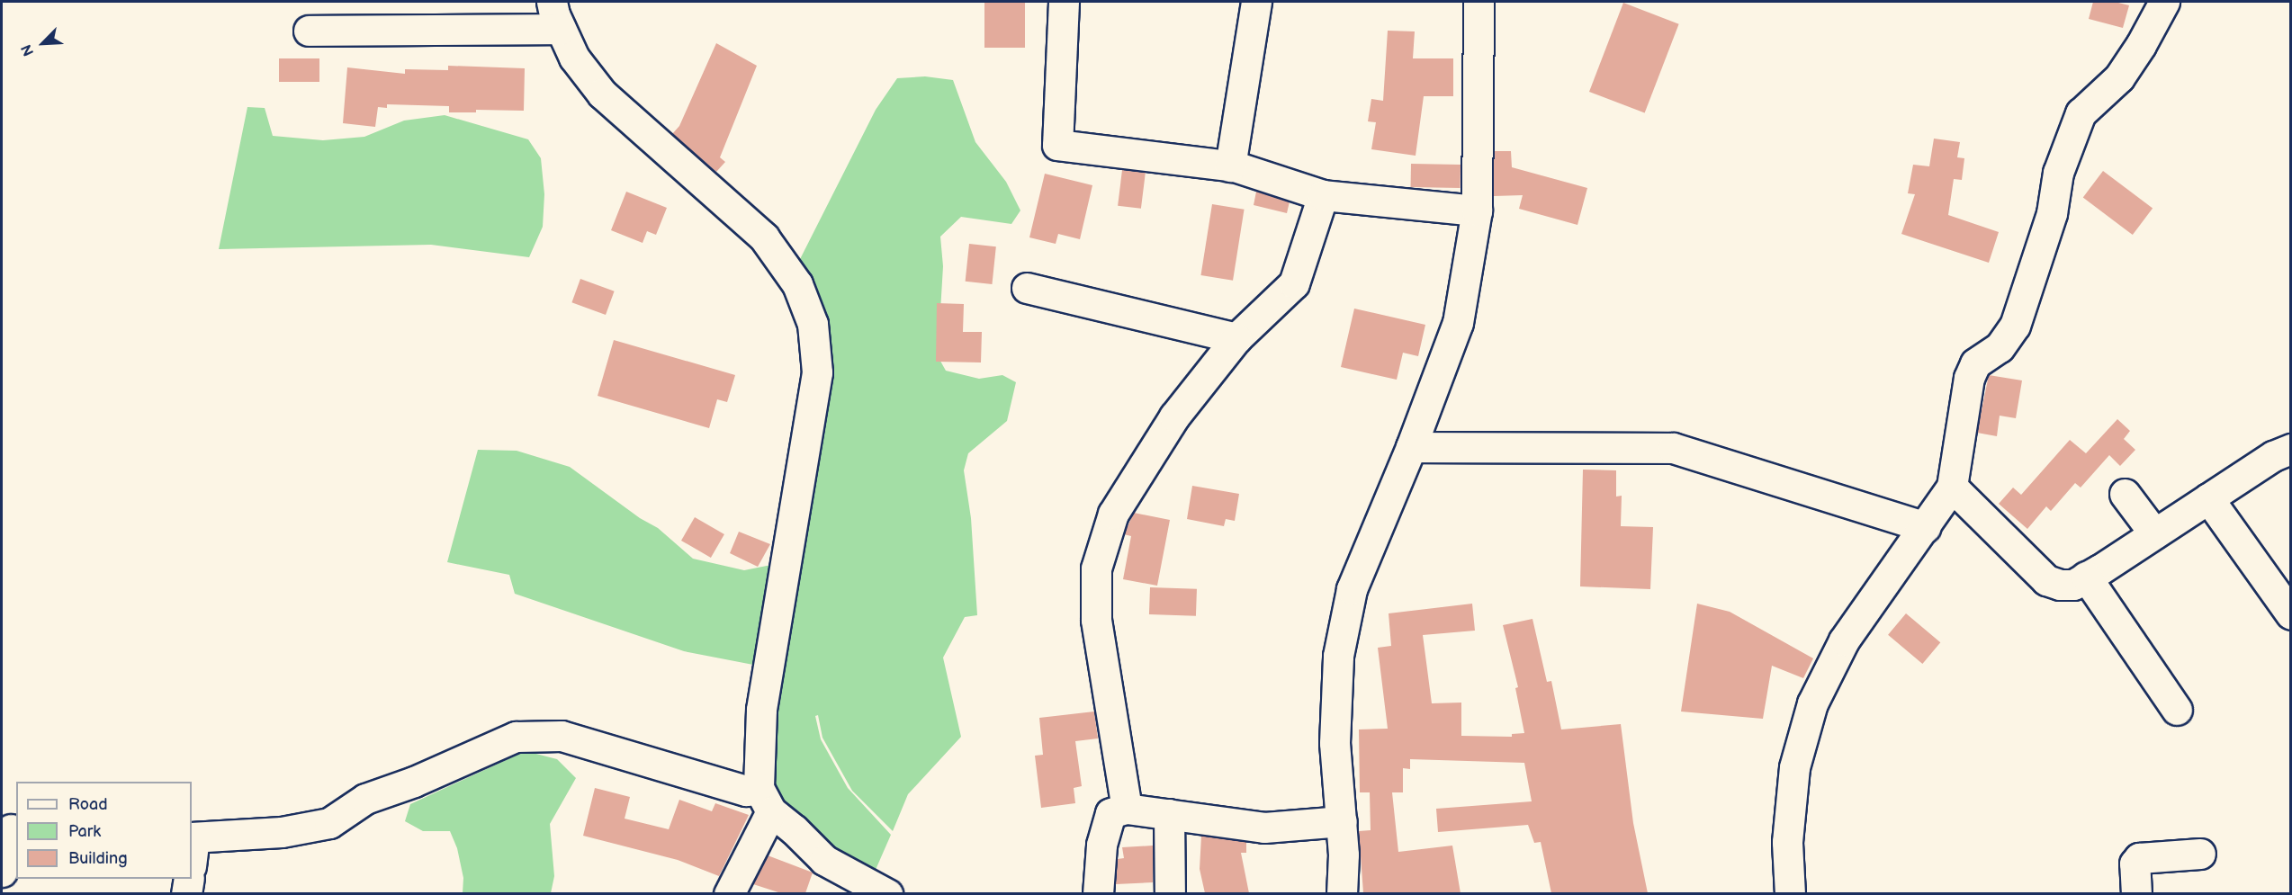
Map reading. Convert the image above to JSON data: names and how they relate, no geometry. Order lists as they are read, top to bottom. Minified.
{"legend":["Road","Park","Building"],"north":"bottom left"}
